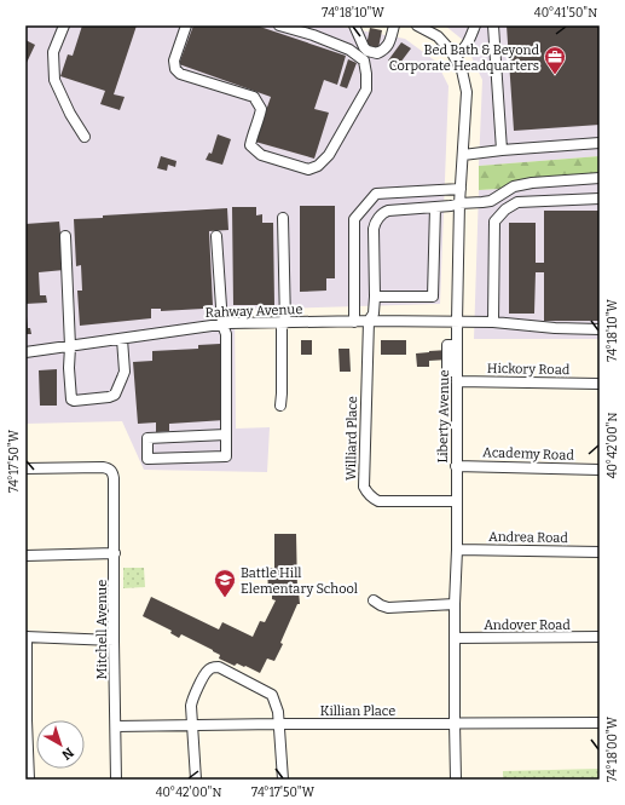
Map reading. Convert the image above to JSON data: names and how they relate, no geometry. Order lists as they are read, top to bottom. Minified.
{"streets":{"street":["Rahway Avenue","Hickory Road","Liberty Avenue","Williard Place","Academy Road","Andrea Road","Andover Road","Mitchell Avenue","Killian Place"]},"crossings":[["Rahway Avenue","Liberty Avenue"],["Rahway Avenue","Williard Place"],["Hickory Road","Liberty Avenue"],["Liberty Avenue","Williard Place"],["Liberty Avenue","Academy Road"],["Liberty Avenue","Andrea Road"],["Liberty Avenue","Andover Road"],["Liberty Avenue","Killian Place"],["Mitchell Avenue","Killian Place"]],"places":{"office":["Bed Bath & Beyond Corporate Headquarters"],"school or university":["Battle Hill Elementary School"]},"north":"bottom right","coordinates":["74°18'10\"W","40°41'50\"N","40°42'00\"N","74°17'50\"W","74°18'00\"W"]}
